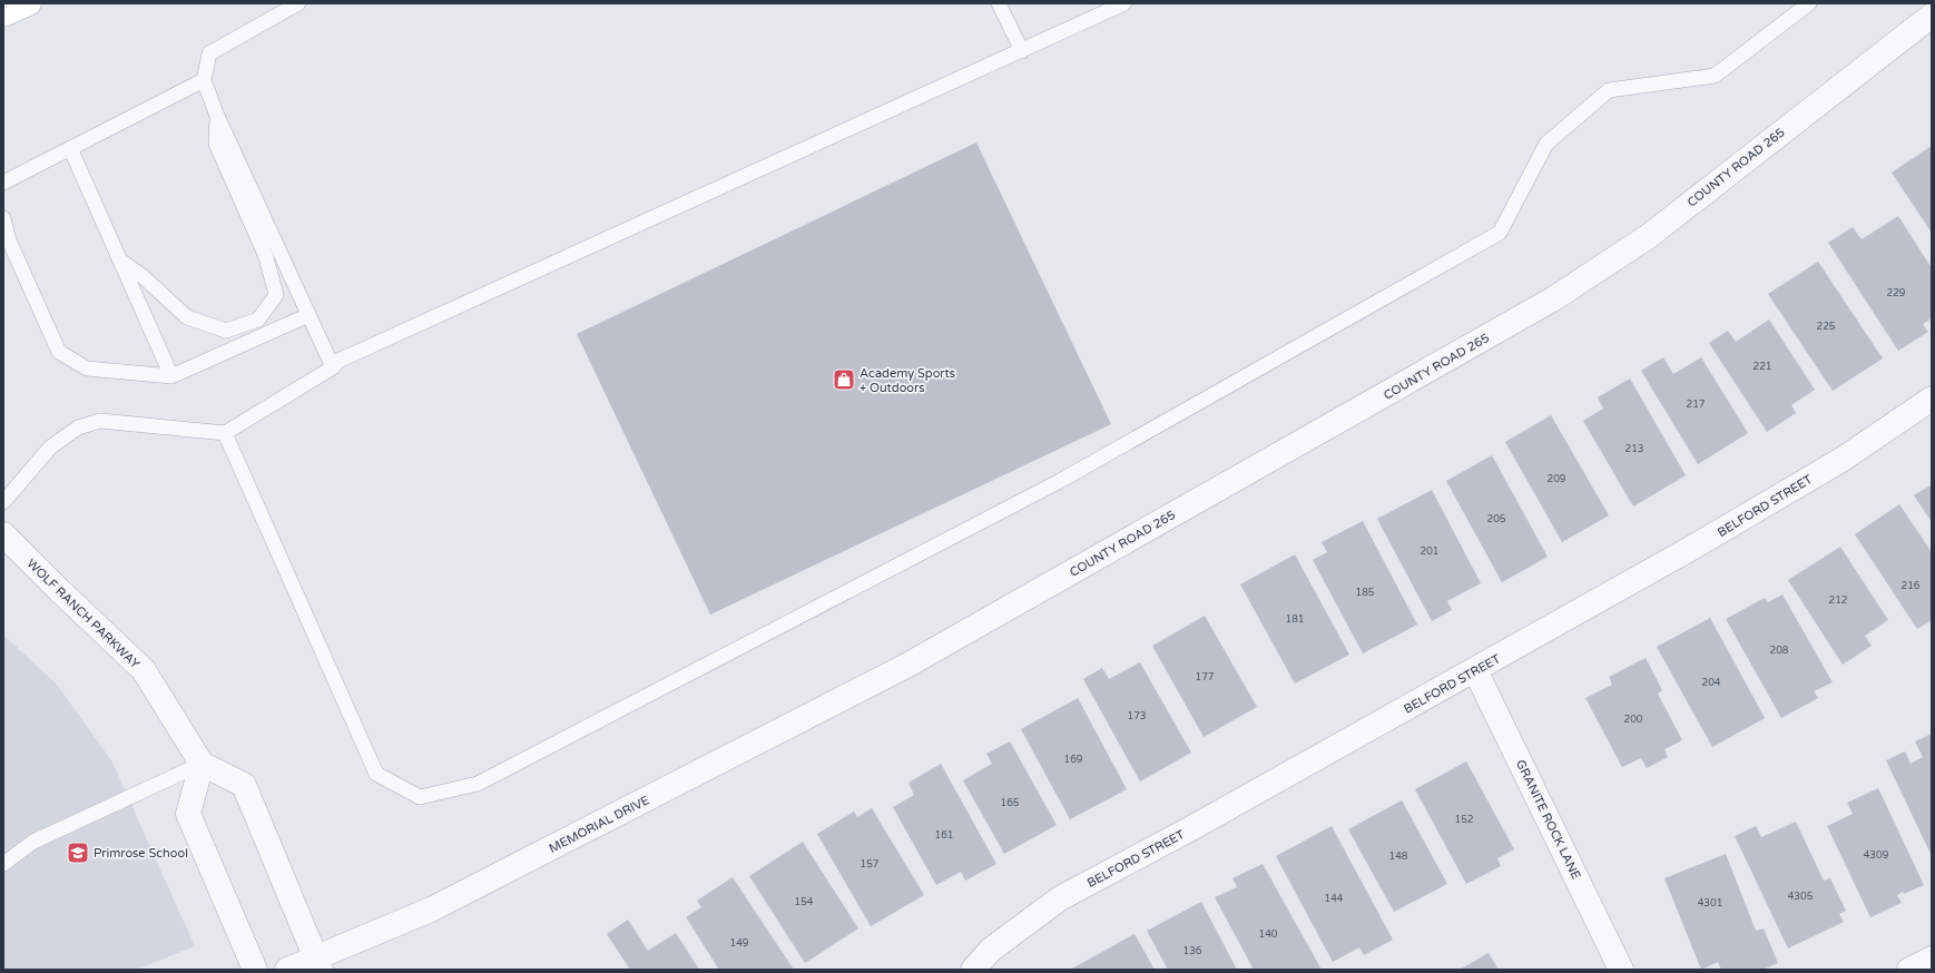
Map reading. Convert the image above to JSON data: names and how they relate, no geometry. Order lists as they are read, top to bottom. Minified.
{"streets":{"street":["COUNTY ROAD 265","BELFORD STREET","WOLF RANCH PARKWAY","GRANITE ROCK LANE","MEMORIAL DRIVE"]},"crossings":[["COUNTY ROAD 265","MEMORIAL DRIVE"],["BELFORD STREET","GRANITE ROCK LANE"]],"places":{"shop":["Academy Sports + Outdoors"],"school or university":["Primrose School"]},"house_numbers":["229","225","221","217","213","209","205","201","216","185","212","181","208","177","204","173","200","169","165","152","161","4309","148","157","4305","144","154","4301","140","149","136"]}
